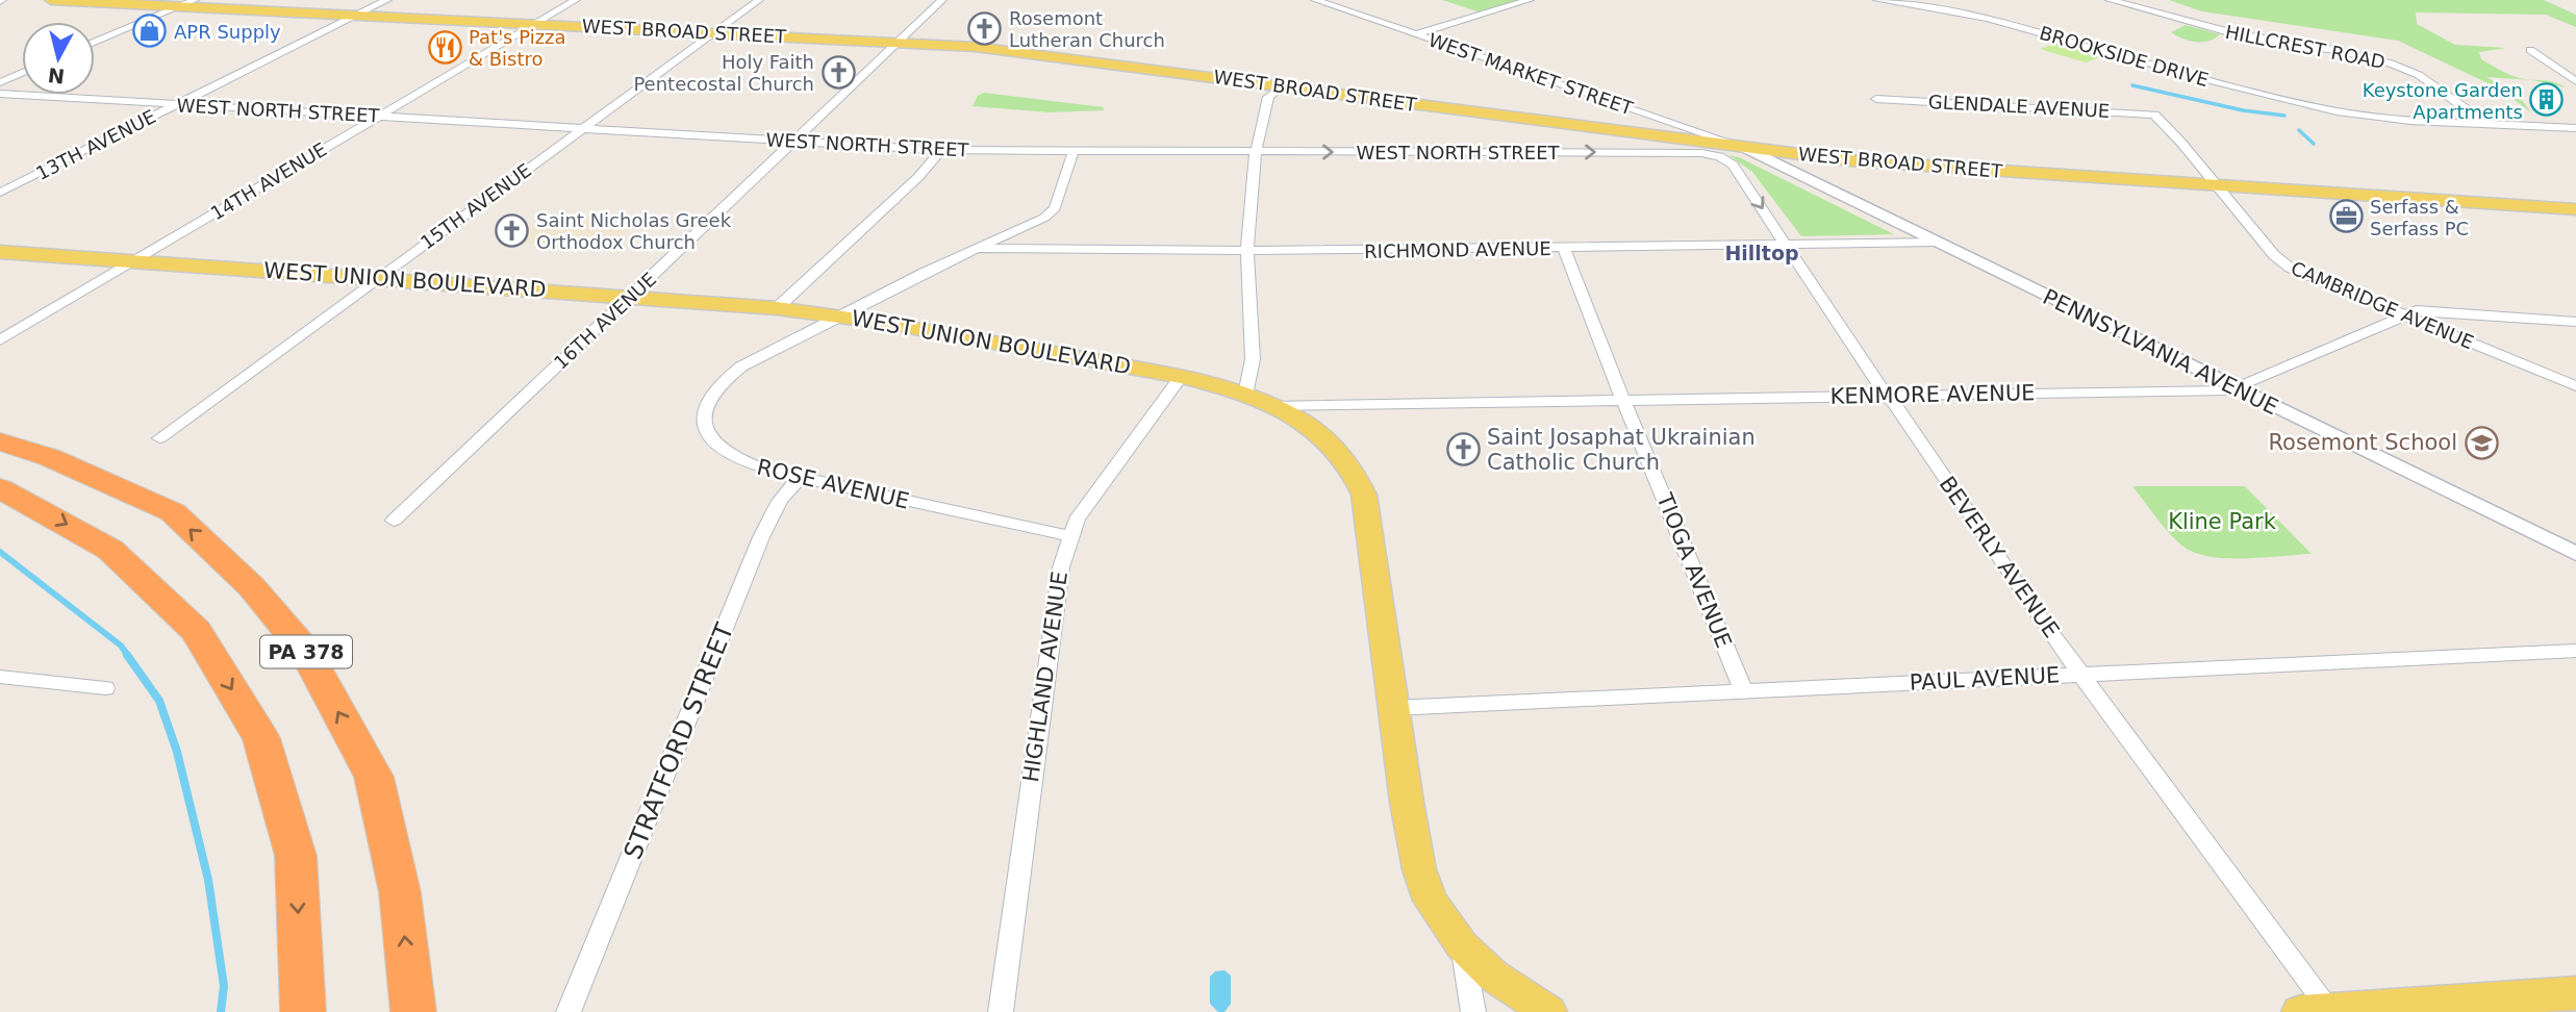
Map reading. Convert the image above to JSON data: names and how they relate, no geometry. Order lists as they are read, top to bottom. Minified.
{"streets":{"highway":["PA 378"],"main road":["WEST BROAD STREET","WEST UNION BOULEVARD"],"street":["HILLCREST ROAD","BROOKSIDE DRIVE","WEST MARKET STREET","GLENDALE AVENUE","WEST NORTH STREET","13TH AVENUE","14TH AVENUE","15TH AVENUE","RICHMOND AVENUE","CAMBRIDGE AVENUE","16TH AVENUE","PENNSYLVANIA AVENUE","KENMORE AVENUE","ROSE AVENUE","BEVERLY AVENUE","TIOGA AVENUE","HIGHLAND AVENUE","PAUL AVENUE","STRATFORD STREET"]},"crossings":[["WEST BROAD STREET","WEST MARKET STREET"],["WEST BROAD STREET","13TH AVENUE"],["WEST BROAD STREET","14TH AVENUE"],["WEST BROAD STREET","15TH AVENUE"],["WEST BROAD STREET","CAMBRIDGE AVENUE"],["WEST BROAD STREET","16TH AVENUE"],["WEST BROAD STREET","PENNSYLVANIA AVENUE"],["HILLCREST ROAD","BROOKSIDE DRIVE"],["WEST MARKET STREET","PENNSYLVANIA AVENUE"],["GLENDALE AVENUE","CAMBRIDGE AVENUE"],["WEST NORTH STREET","13TH AVENUE"],["WEST NORTH STREET","14TH AVENUE"],["WEST NORTH STREET","15TH AVENUE"],["WEST NORTH STREET","16TH AVENUE"],["WEST NORTH STREET","ROSE AVENUE"],["WEST NORTH STREET","BEVERLY AVENUE"],["14TH AVENUE","WEST UNION BOULEVARD"],["15TH AVENUE","WEST UNION BOULEVARD"],["RICHMOND AVENUE","PENNSYLVANIA AVENUE"],["RICHMOND AVENUE","ROSE AVENUE"],["RICHMOND AVENUE","BEVERLY AVENUE"],["RICHMOND AVENUE","TIOGA AVENUE"],["WEST UNION BOULEVARD","16TH AVENUE"],["WEST UNION BOULEVARD","KENMORE AVENUE"],["WEST UNION BOULEVARD","ROSE AVENUE"],["WEST UNION BOULEVARD","HIGHLAND AVENUE"],["WEST UNION BOULEVARD","PAUL AVENUE"],["CAMBRIDGE AVENUE","KENMORE AVENUE"],["PENNSYLVANIA AVENUE","KENMORE AVENUE"],["KENMORE AVENUE","BEVERLY AVENUE"],["KENMORE AVENUE","TIOGA AVENUE"],["ROSE AVENUE","HIGHLAND AVENUE"],["ROSE AVENUE","STRATFORD STREET"],["BEVERLY AVENUE","PAUL AVENUE"],["TIOGA AVENUE","PAUL AVENUE"]],"districts":["Hilltop"],"parks":["Kline Park"],"places":{"church":["Rosemont Lutheran Church","Holy Faith Pentecostal Church","Saint Nicholas Greek Orthodox Church","Saint Josaphat Ukrainian Catholic Church"],"shop":["APR Supply"],"restaurant":["Pat's Pizza & Bistro"],"building":["Keystone Garden Apartments"],"office":["Serfass & Serfass PC"],"school or university":["Rosemont School"]},"north":"bottom"}
